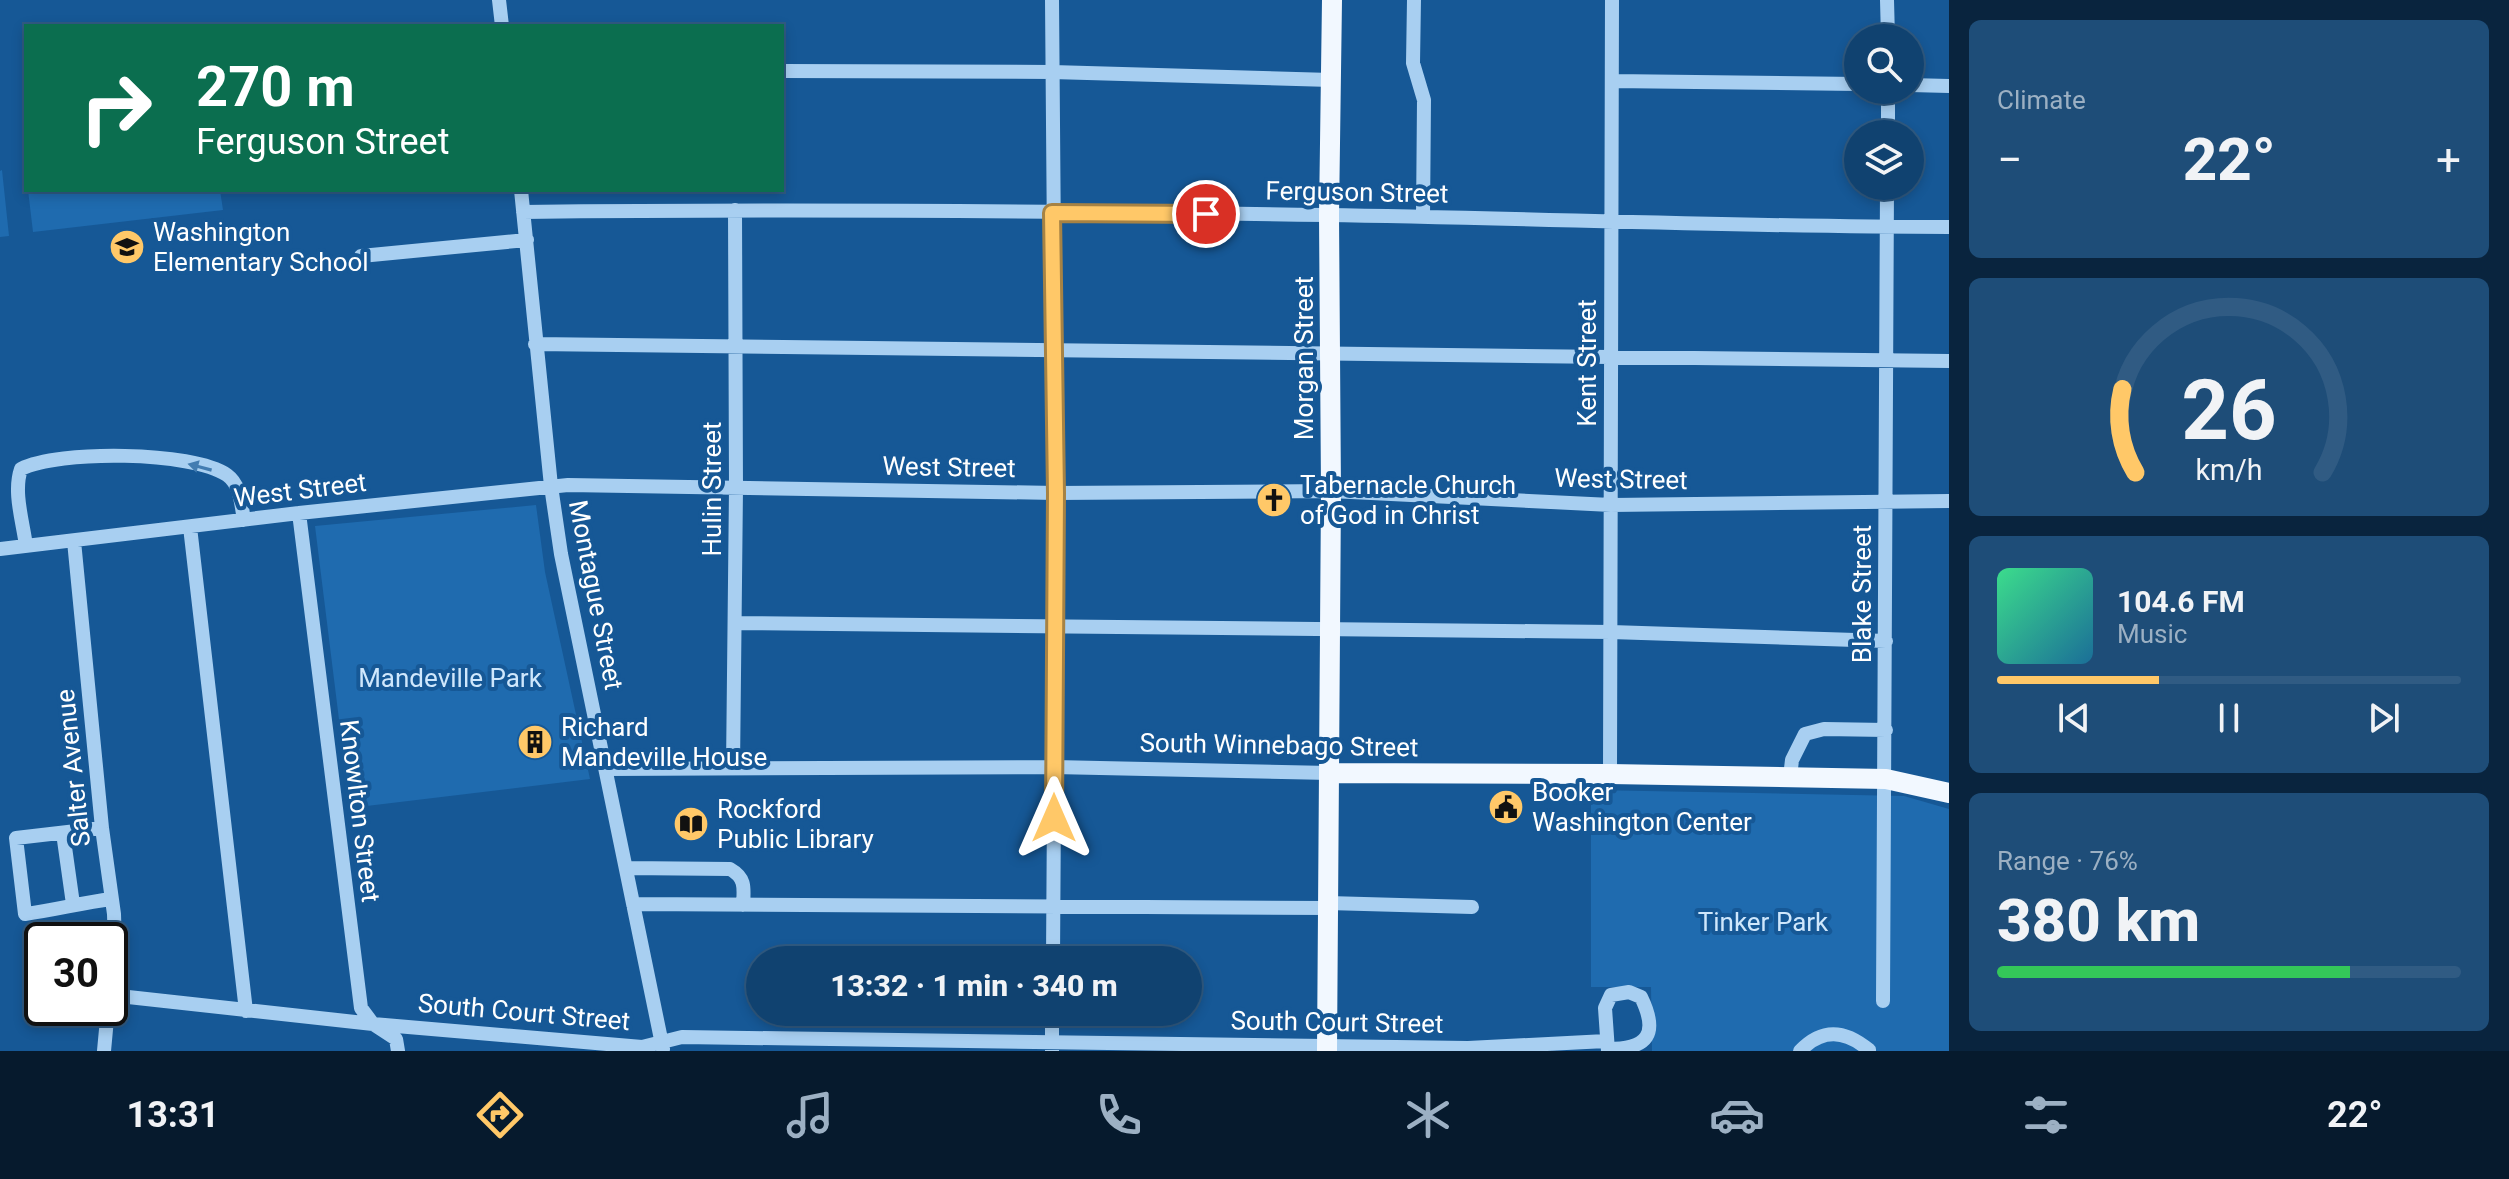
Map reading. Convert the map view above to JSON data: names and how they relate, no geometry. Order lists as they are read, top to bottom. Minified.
{"streets":{"main road":["Morgan Street","South Winnebago Street"],"street":["Ferguson Street","Kent Street","West Street","Hulin Street","Blake Street","Montague Street","Salter Avenue","Knowlton Street","South Court Street"]},"crossings":[["Ferguson Street","Morgan Street"],["Ferguson Street","Kent Street"],["Ferguson Street","Hulin Street"],["Ferguson Street","Blake Street"],["Ferguson Street","Montague Street"],["Morgan Street","West Street"],["Morgan Street","South Winnebago Street"],["Morgan Street","South Court Street"],["Kent Street","West Street"],["Kent Street","South Winnebago Street"],["West Street","Hulin Street"],["West Street","Blake Street"],["West Street","Montague Street"],["West Street","Salter Avenue"],["West Street","Knowlton Street"],["Hulin Street","South Winnebago Street"],["Blake Street","South Winnebago Street"],["Montague Street","South Winnebago Street"],["Montague Street","South Court Street"],["Knowlton Street","South Court Street"]],"parks":["Mandeville Park","Tinker Park"],"places":{"school or university":["Washington Elementary School"],"church":["Tabernacle Church of God in Christ"],"building":["Richard Mandeville House"],"public building":["Booker Washington Center"],"library":["Rockford Public Library"]},"page":{"tile":["Climate",["Range · 76%","380 km"]],"turn":["270 m","Ferguson Street"],"heat":["−","22°","+"],"song":["104.6 FM","Music"],"limit":"30","trip":"13:32 · 1 min · 340 m","tabs":["13:31","22°"],"gauge":["26","km/h"]}}
